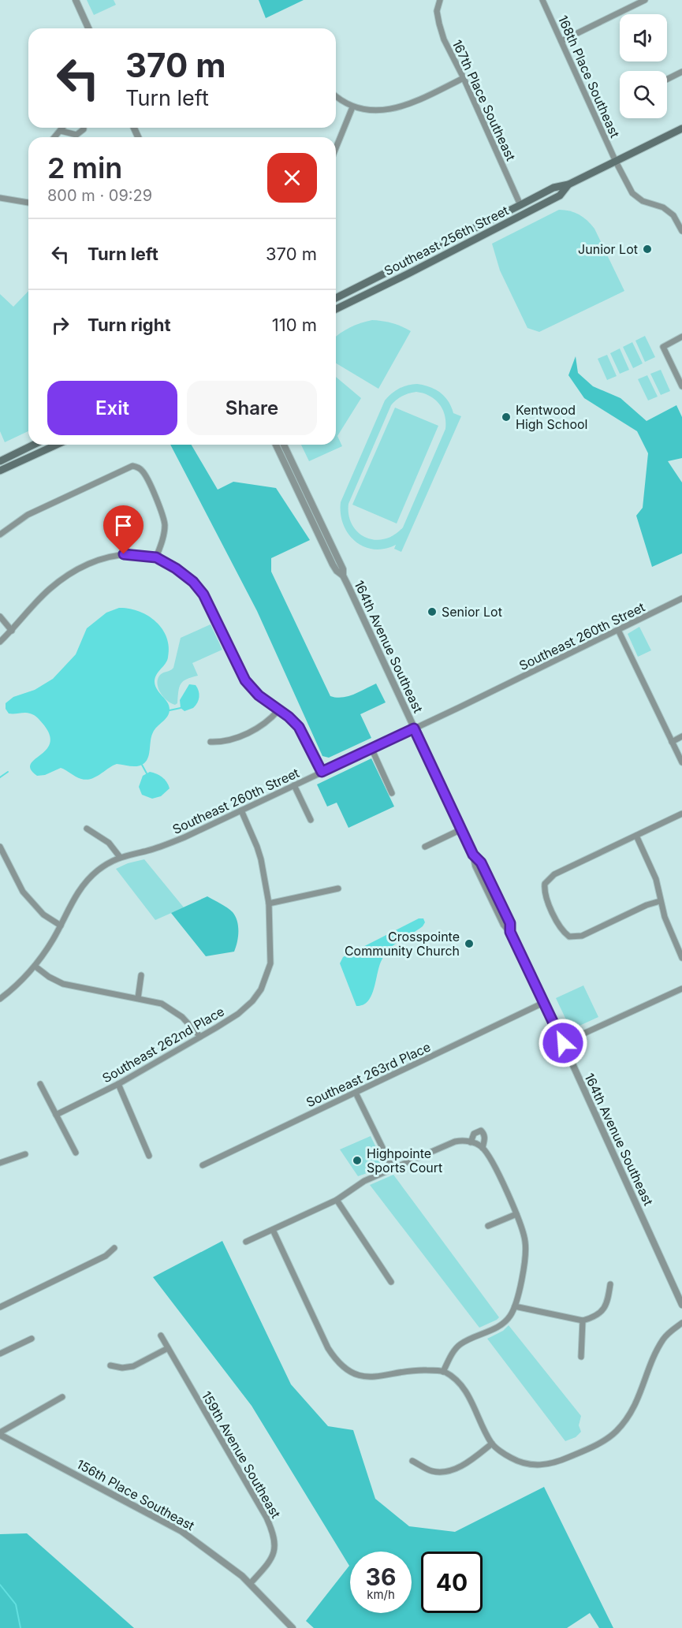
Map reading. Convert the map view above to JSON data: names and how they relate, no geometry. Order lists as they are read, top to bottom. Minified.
{"streets":{"main road":["Southeast 256th Street"],"street":["168th Place Southeast","167th Place Southeast","Southeast 260th Street","164th Avenue Southeast","Southeast 262nd Place","Southeast 263rd Place","159th Avenue Southeast","156th Place Southeast"]},"crossings":[["168th Place Southeast","Southeast 256th Street"],["167th Place Southeast","Southeast 256th Street"],["Southeast 260th Street","164th Avenue Southeast"],["Southeast 260th Street","Southeast 262nd Place"],["164th Avenue Southeast","Southeast 263rd Place"],["159th Avenue Southeast","156th Place Southeast"]],"places":["Junior Lot","Kentwood High School","Senior Lot","Crosspointe Community Church","Highpointe Sports Court"],"page":{"turn":["370 m","Turn left"],"heading":["2 min","800 m · 09:29"],"list":[{"name":"Turn left","value":"370 m"},{"name":"Turn right","value":"110 m"}],"buttons":["Exit","Share"],"speed":"36 km/h","limit":"40"}}
